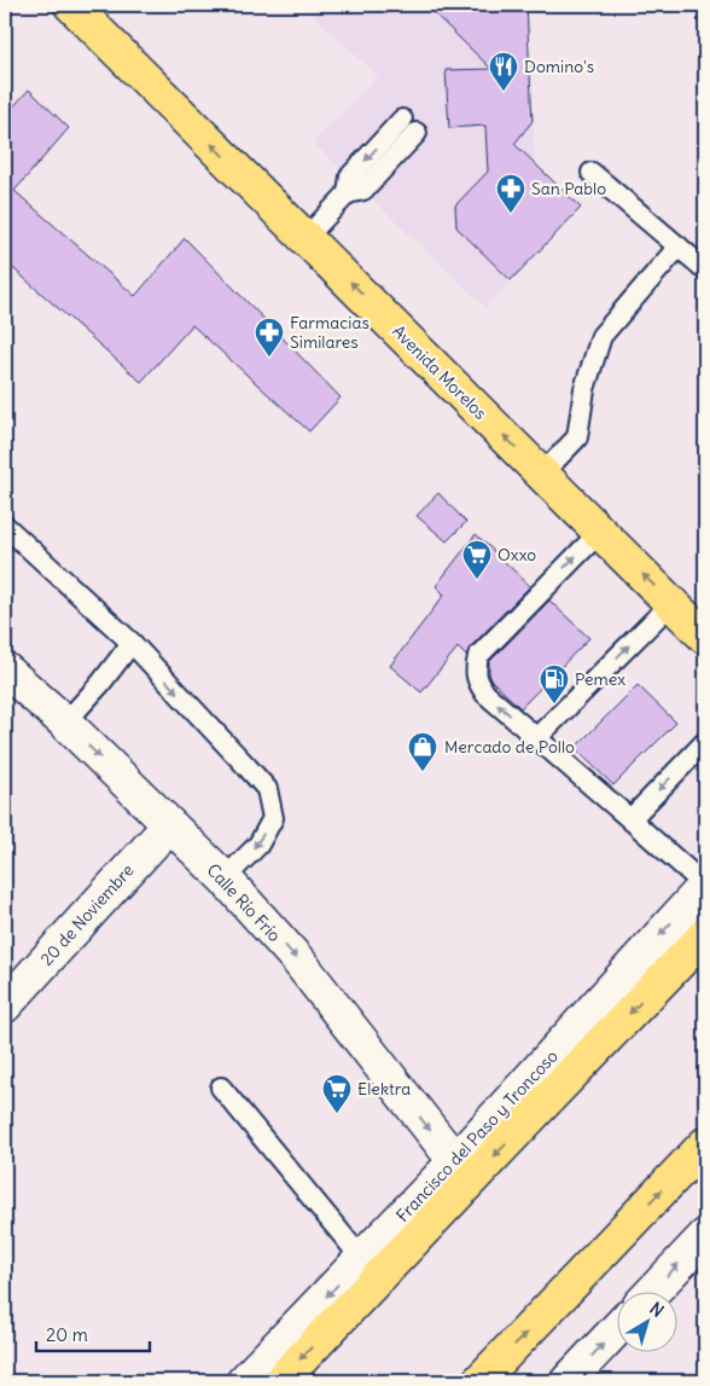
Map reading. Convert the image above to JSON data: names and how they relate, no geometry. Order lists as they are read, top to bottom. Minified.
{"streets":{"main road":["Avenida Morelos","Francisco del Paso y Troncoso"],"street":["Calle Río Frío","20 de Noviembre"]},"crossings":[["Calle Río Frío","20 de Noviembre"],["Calle Río Frío","Francisco del Paso y Troncoso"]],"one_way":["Avenida Morelos","Calle Río Frío","Francisco del Paso y Troncoso"],"places":{"restaurant":["Domino's"],"pharmacy":["San Pablo","Farmacias Similares"],"supermarket":["Oxxo","Elektra"],"fuel station":["Pemex"],"shop":["Mercado de Pollo"]},"scale_bar":"20 m","north":"top right"}
